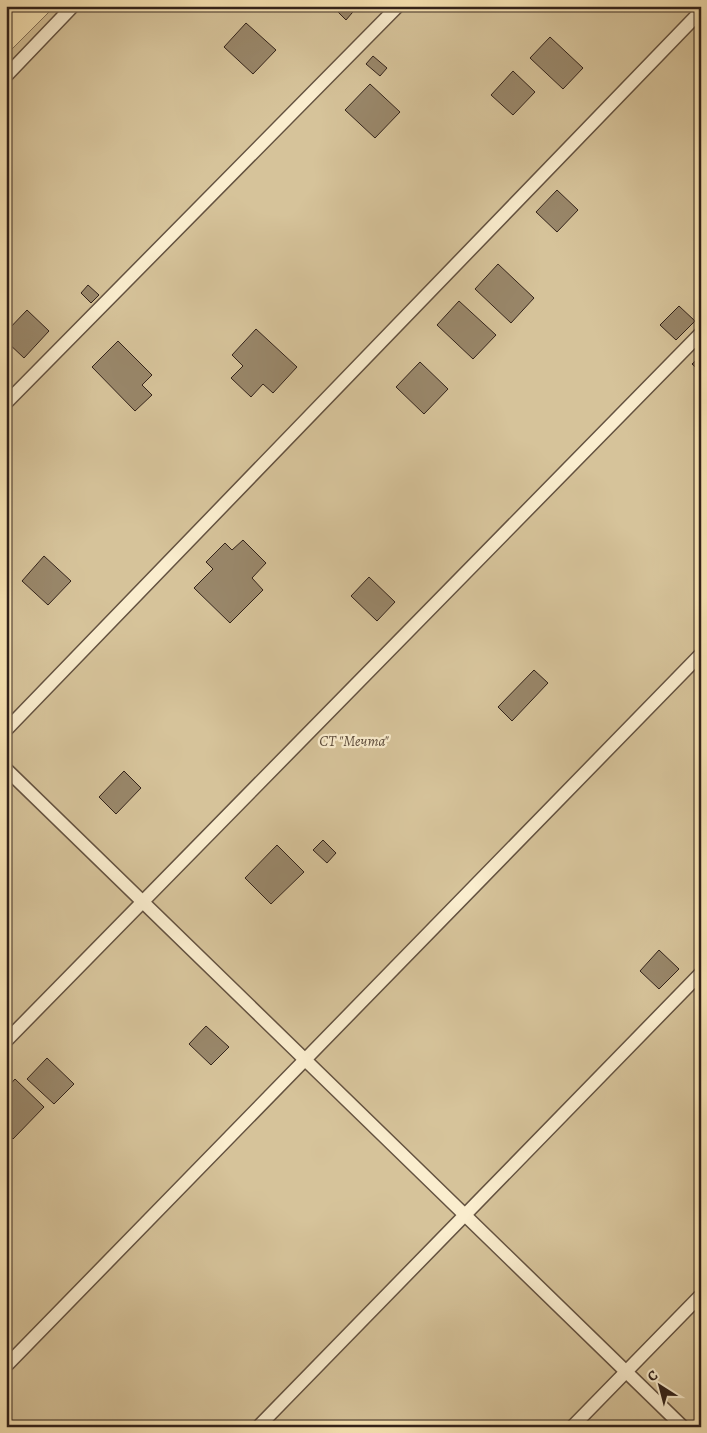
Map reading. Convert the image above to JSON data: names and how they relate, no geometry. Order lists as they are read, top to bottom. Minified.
{"parks":["СТ \"Мечта\""],"north":"top left"}
